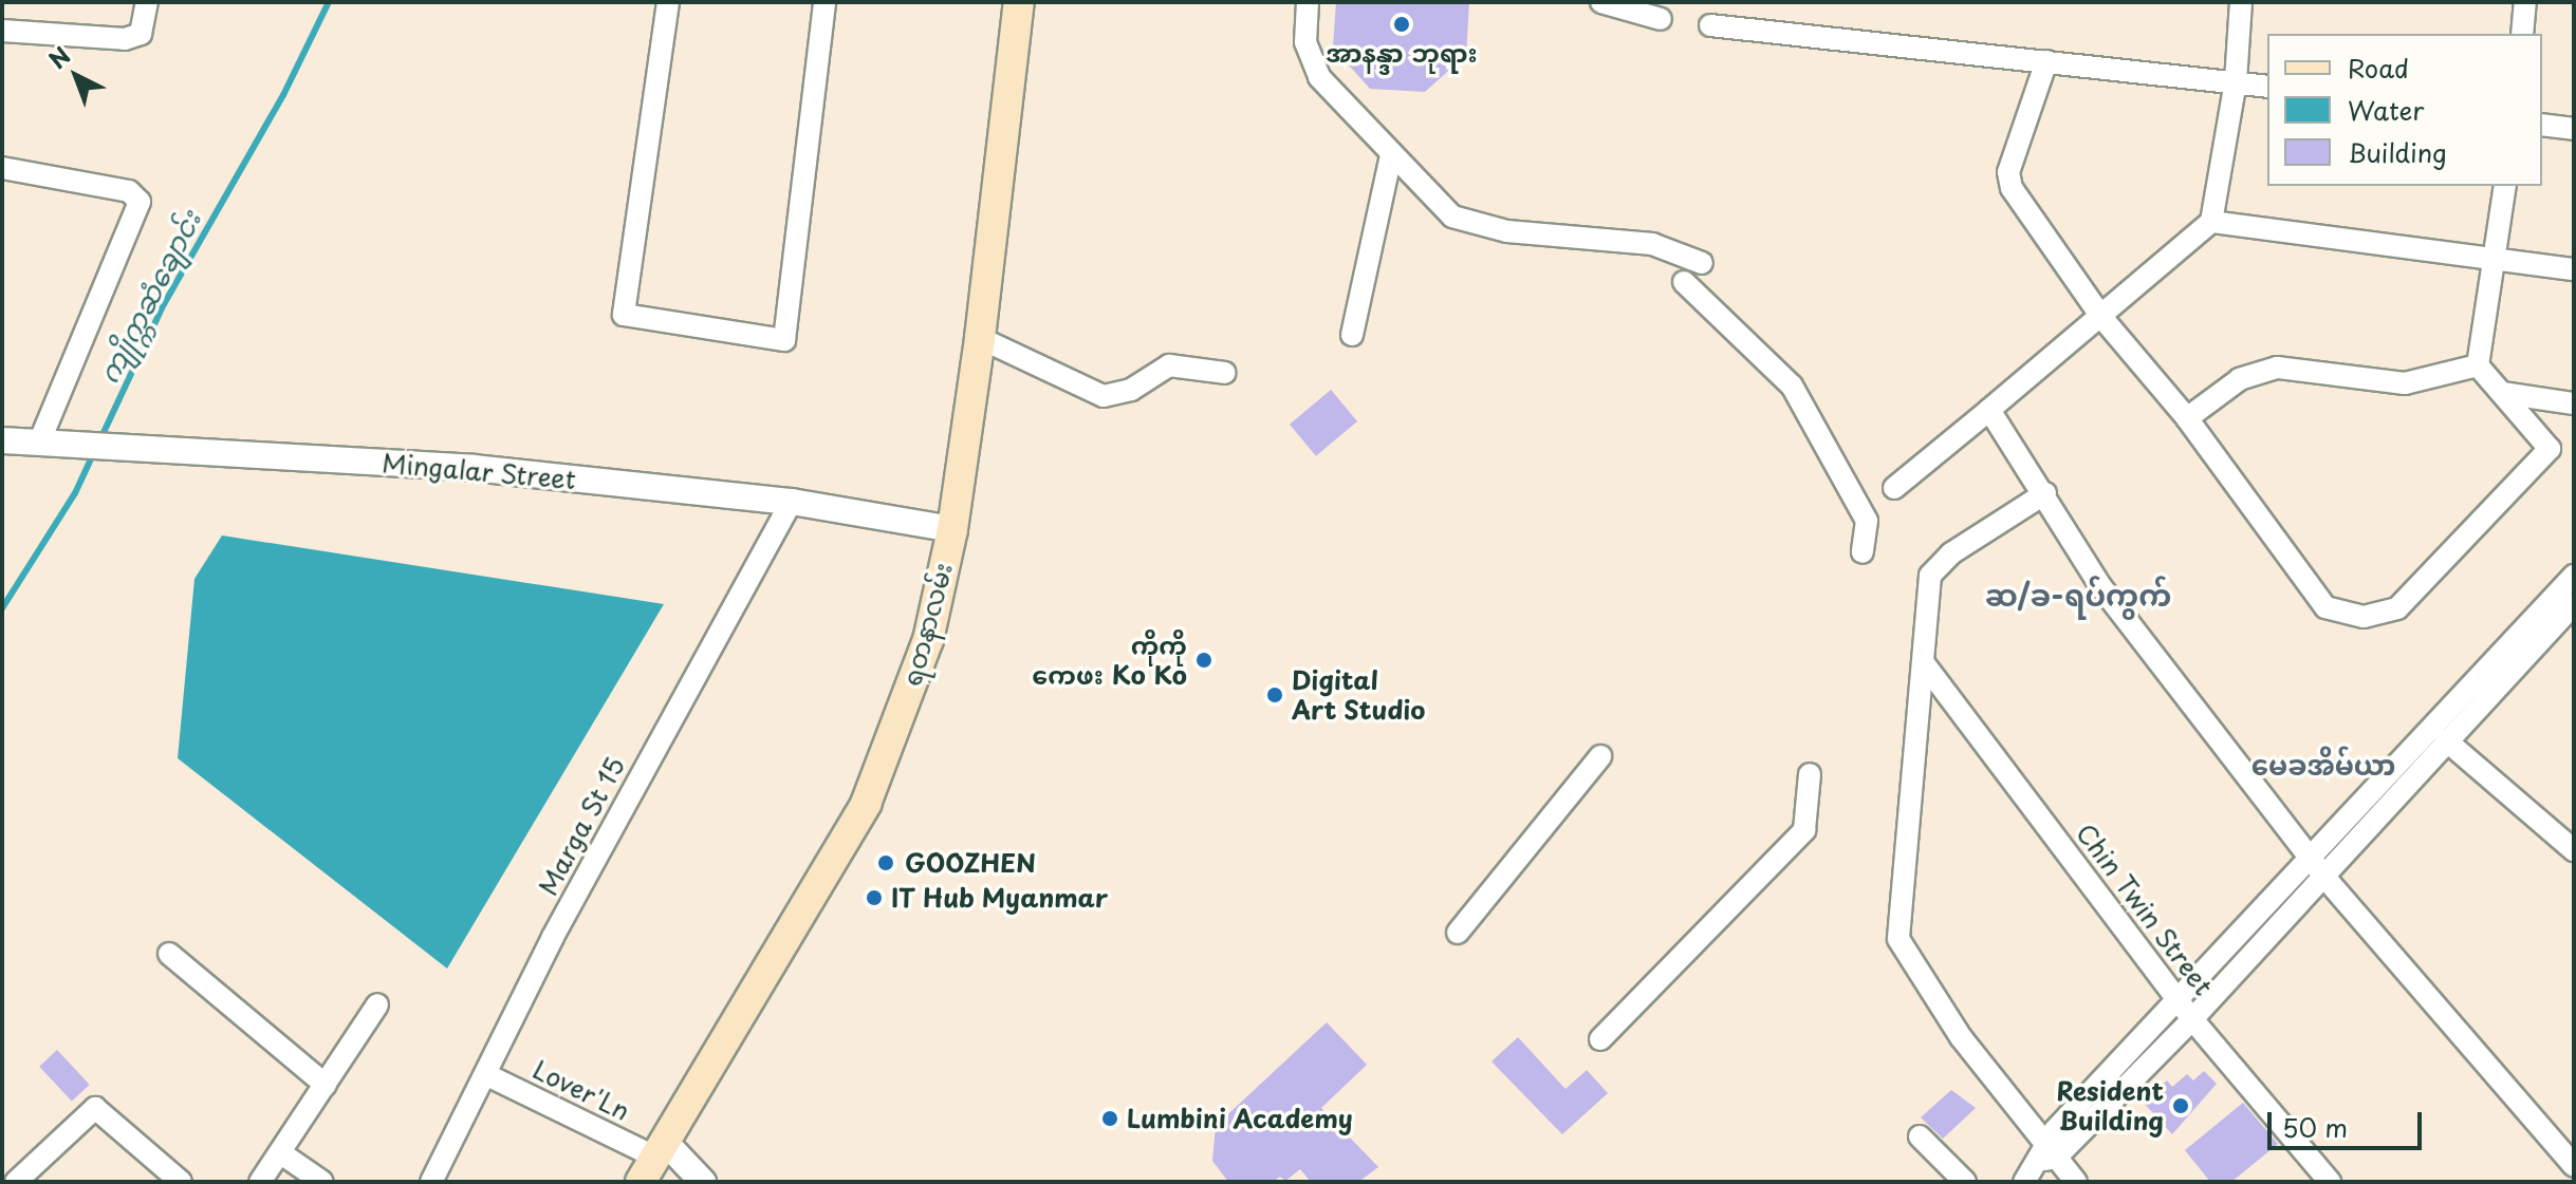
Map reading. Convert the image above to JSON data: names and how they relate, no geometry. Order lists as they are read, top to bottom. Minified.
{"streets":{"main road":["ရတနာလမ်း"],"street":["Mingalar Street","Marga St 15","Chin Twin Street","Lover'Ln"]},"crossings":[["Mingalar Street","ရတနာလမ်း"],["Mingalar Street","Marga St 15"],["ရတနာလမ်း","Lover'Ln"],["Marga St 15","Lover'Ln"]],"districts":["ဆ/ခ-ရပ်ကွက်","မေခအိမ်ယာ"],"water":["ကျိုက္ကဆံချောင်း"],"places":["အာနန္ဒာ ဘုရား","ကိုကို ကေဖး Ko Ko","Digital Art Studio","GOOZHEN","IT Hub Myanmar","Resident Building","Lumbini Academy"],"legend":["Road","Water","Building"],"scale_bar":"50 m","north":"top left"}
